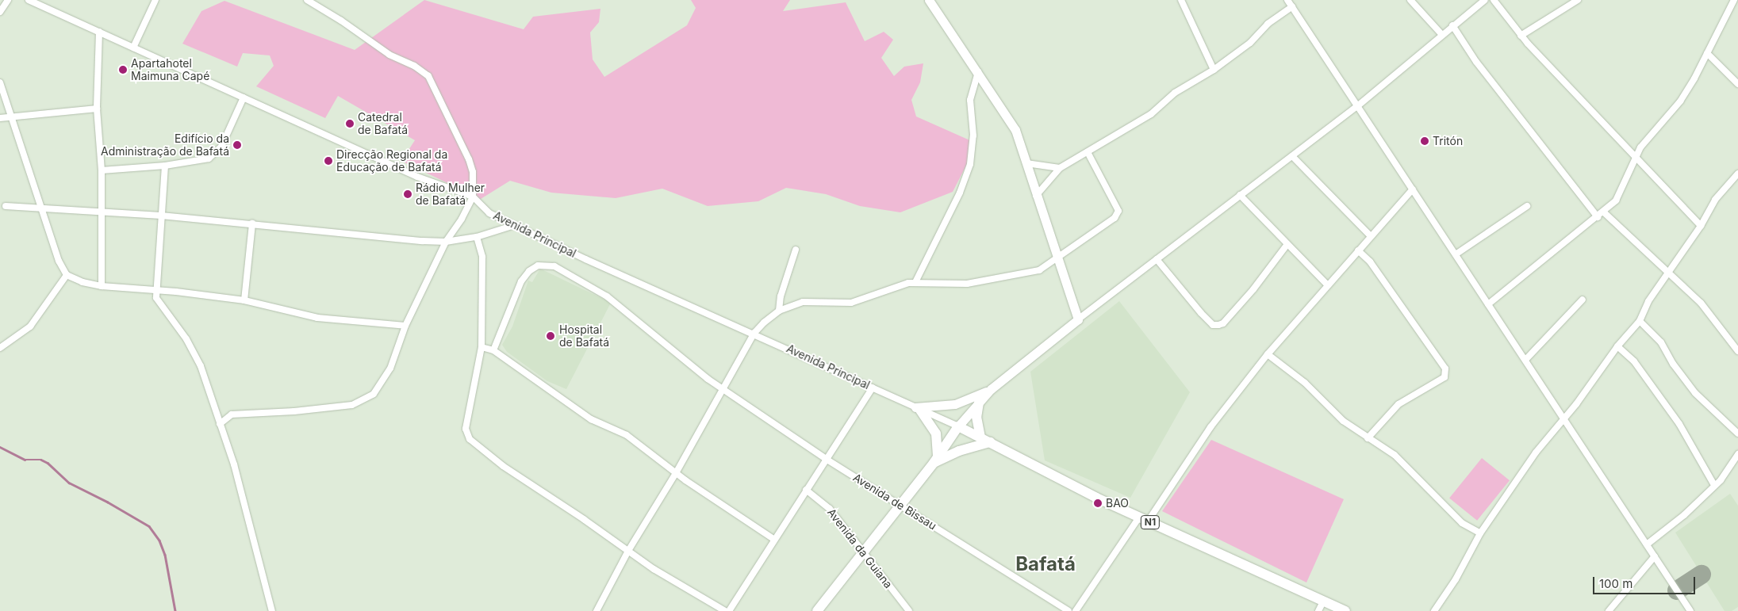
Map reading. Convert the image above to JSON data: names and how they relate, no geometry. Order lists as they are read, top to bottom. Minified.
{"streets":{"main road":["N1"],"street":["Avenida Principal","Avenida de Bissau","Avenida da Guiana"]},"crossings":[["Avenida Principal","N1"]],"districts":["Bafatá"],"places":["Apartahotel Maimuna Capé","Catedral de Bafatá","Tritón","Edifício da Administração de Bafatá","Direcção Regional da Educação de Bafatá","Rádio Mulher de Bafatá","Hospital de Bafatá","BAO"],"scale_bar":"100 m"}
